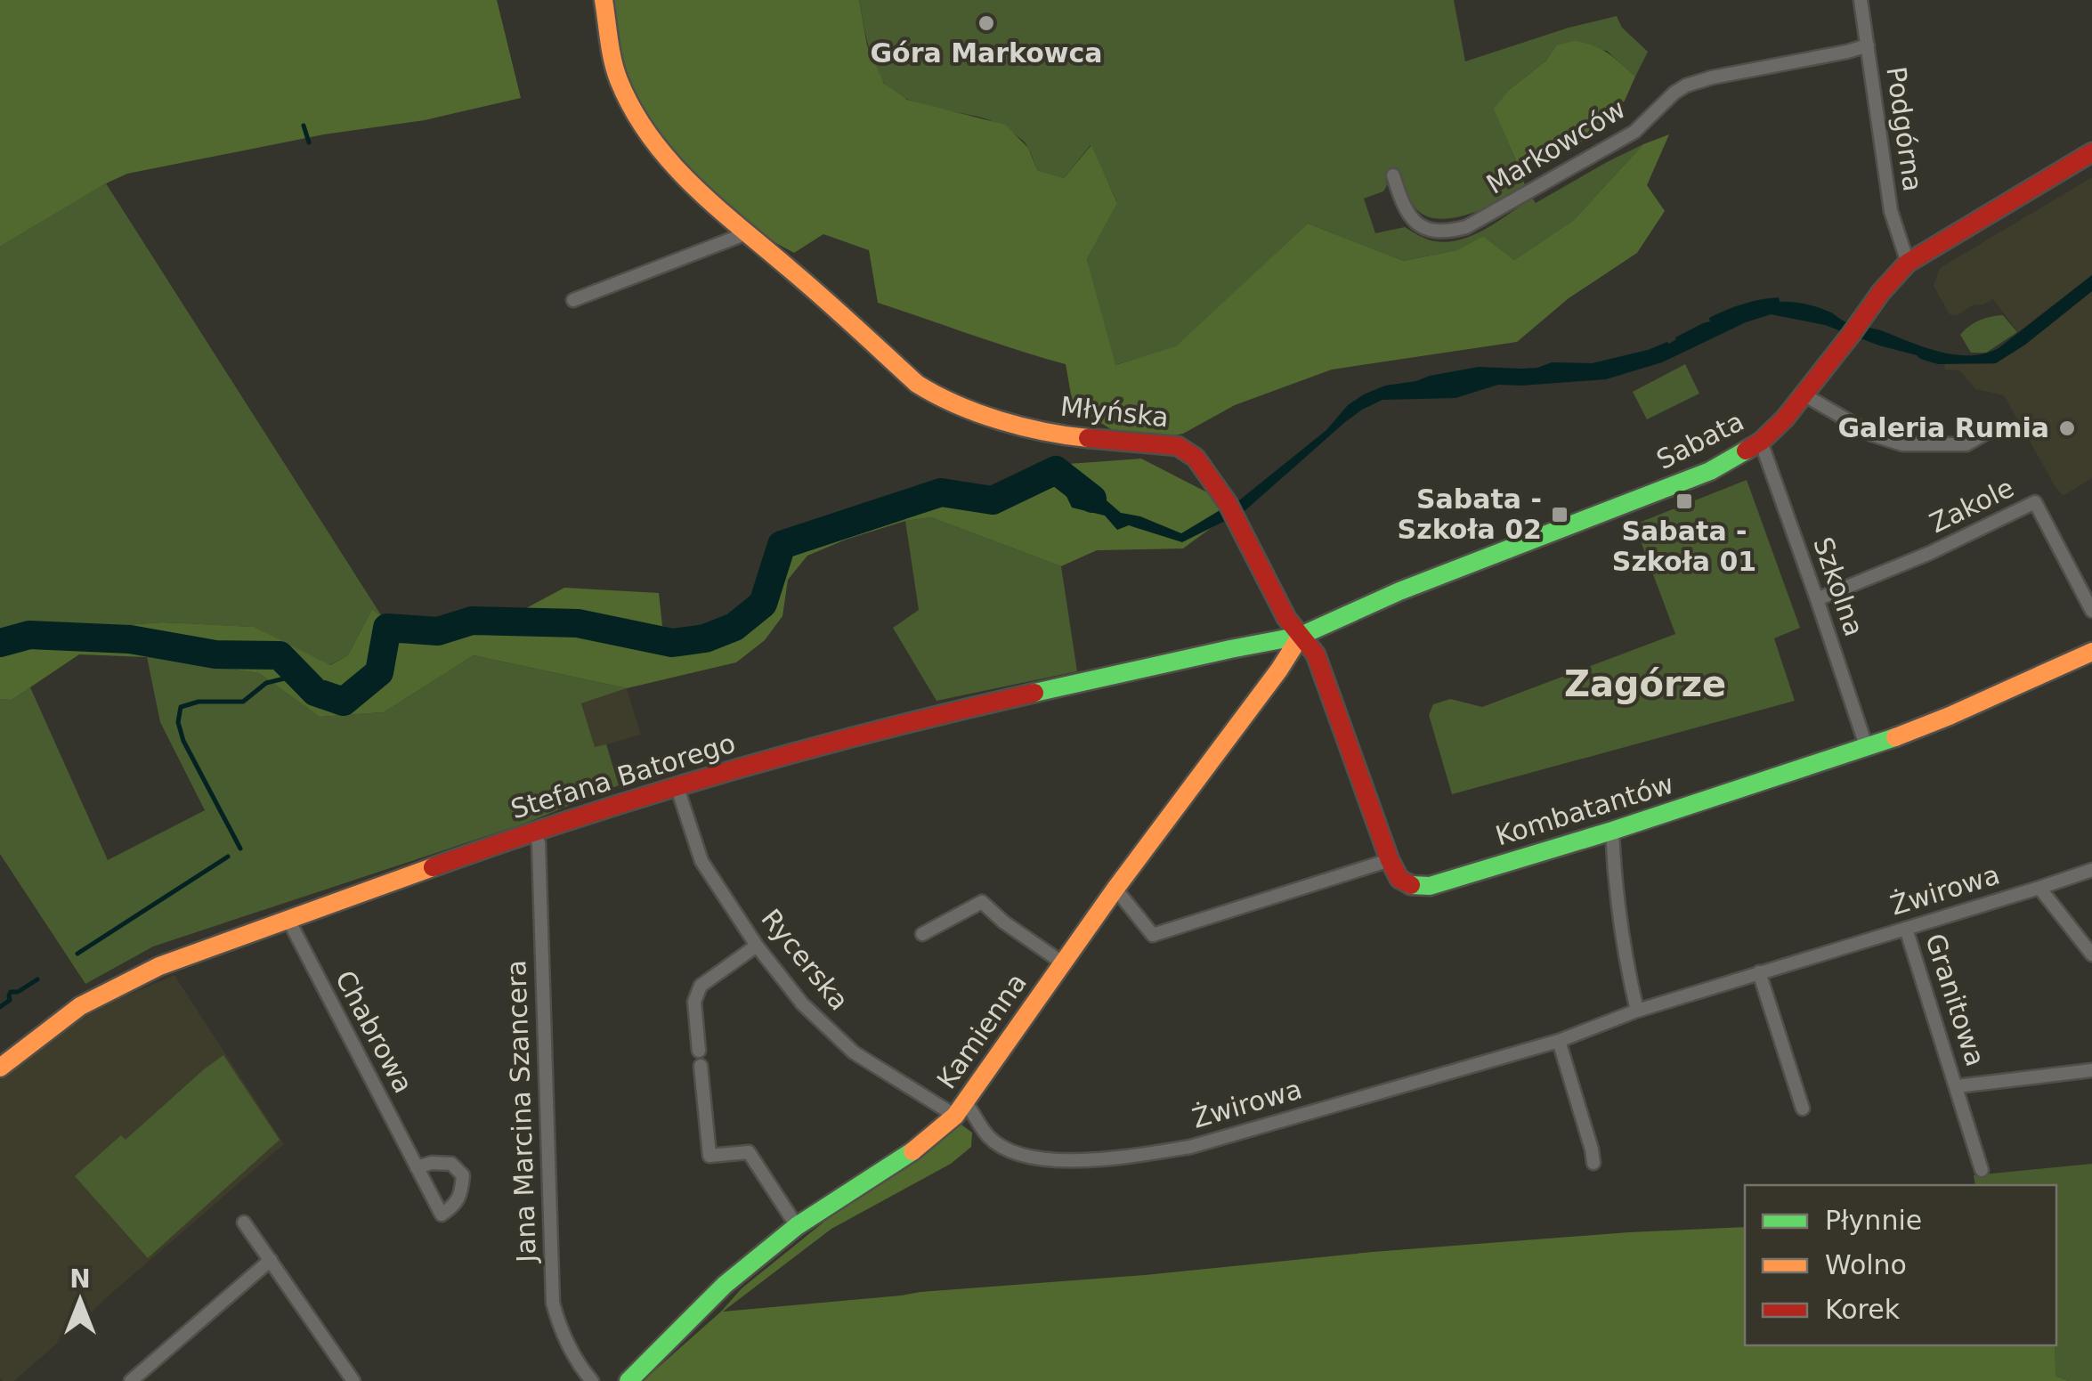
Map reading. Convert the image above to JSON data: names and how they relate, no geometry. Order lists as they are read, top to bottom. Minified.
{"streets":{"street":["Podgórna","Markowców","Młyńska","Sabata","Zakole","Szkolna","Stefana Batorego","Kombatantów","Żwirowa","Rycerska","Granitowa","Kamienna","Chabrowa","Jana Marcina Szancera"]},"crossings":[["Podgórna","Markowców"],["Podgórna","Sabata"],["Młyńska","Sabata"],["Młyńska","Stefana Batorego"],["Młyńska","Kombatantów"],["Młyńska","Kamienna"],["Sabata","Szkolna"],["Sabata","Stefana Batorego"],["Sabata","Kamienna"],["Zakole","Szkolna"],["Szkolna","Kombatantów"],["Stefana Batorego","Rycerska"],["Stefana Batorego","Kamienna"],["Stefana Batorego","Chabrowa"],["Stefana Batorego","Jana Marcina Szancera"],["Żwirowa","Rycerska"],["Żwirowa","Granitowa"],["Żwirowa","Kamienna"],["Rycerska","Kamienna"]],"districts":["Zagórze"],"places":{"other":["Góra Markowca","Galeria Rumia"],"transit":["Sabata - Szkoła 01","Sabata - Szkoła 02"]},"legend":["Płynnie","Wolno","Korek"],"north":"top"}
